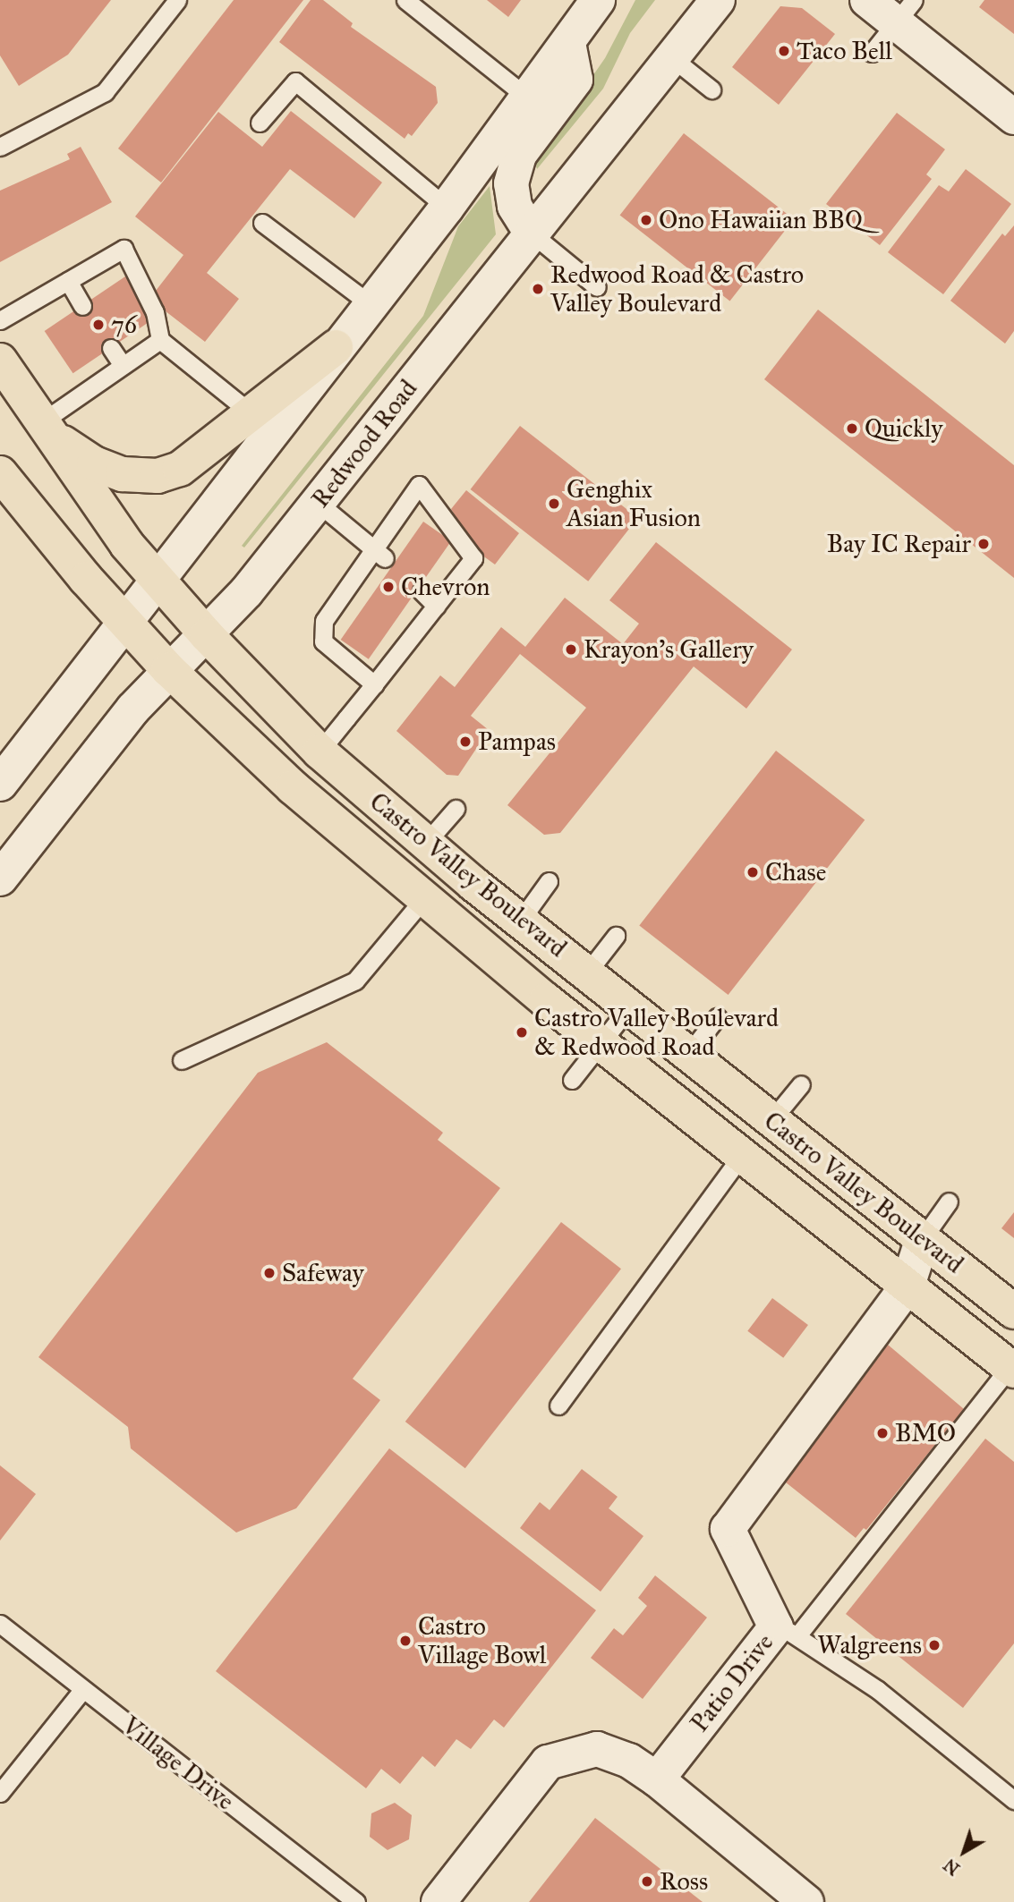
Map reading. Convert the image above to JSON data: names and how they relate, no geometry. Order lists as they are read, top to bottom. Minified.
{"streets":{"main road":["Redwood Road","Castro Valley Boulevard","Patio Drive"],"lane":["Village Drive"]},"crossings":[["Redwood Road","Castro Valley Boulevard"],["Castro Valley Boulevard","Patio Drive"]],"places":["Taco Bell","Ono Hawaiian BBQ","Redwood Road & Castro Valley Boulevard","76","Quickly","Genghix Asian Fusion","Bay IC Repair","Chevron","Krayon's Gallery","Pampas","Chase","Castro Valley Boulevard & Redwood Road","Safeway","BMO","Castro Village Bowl","Walgreens","Ross"],"north":"bottom left"}
